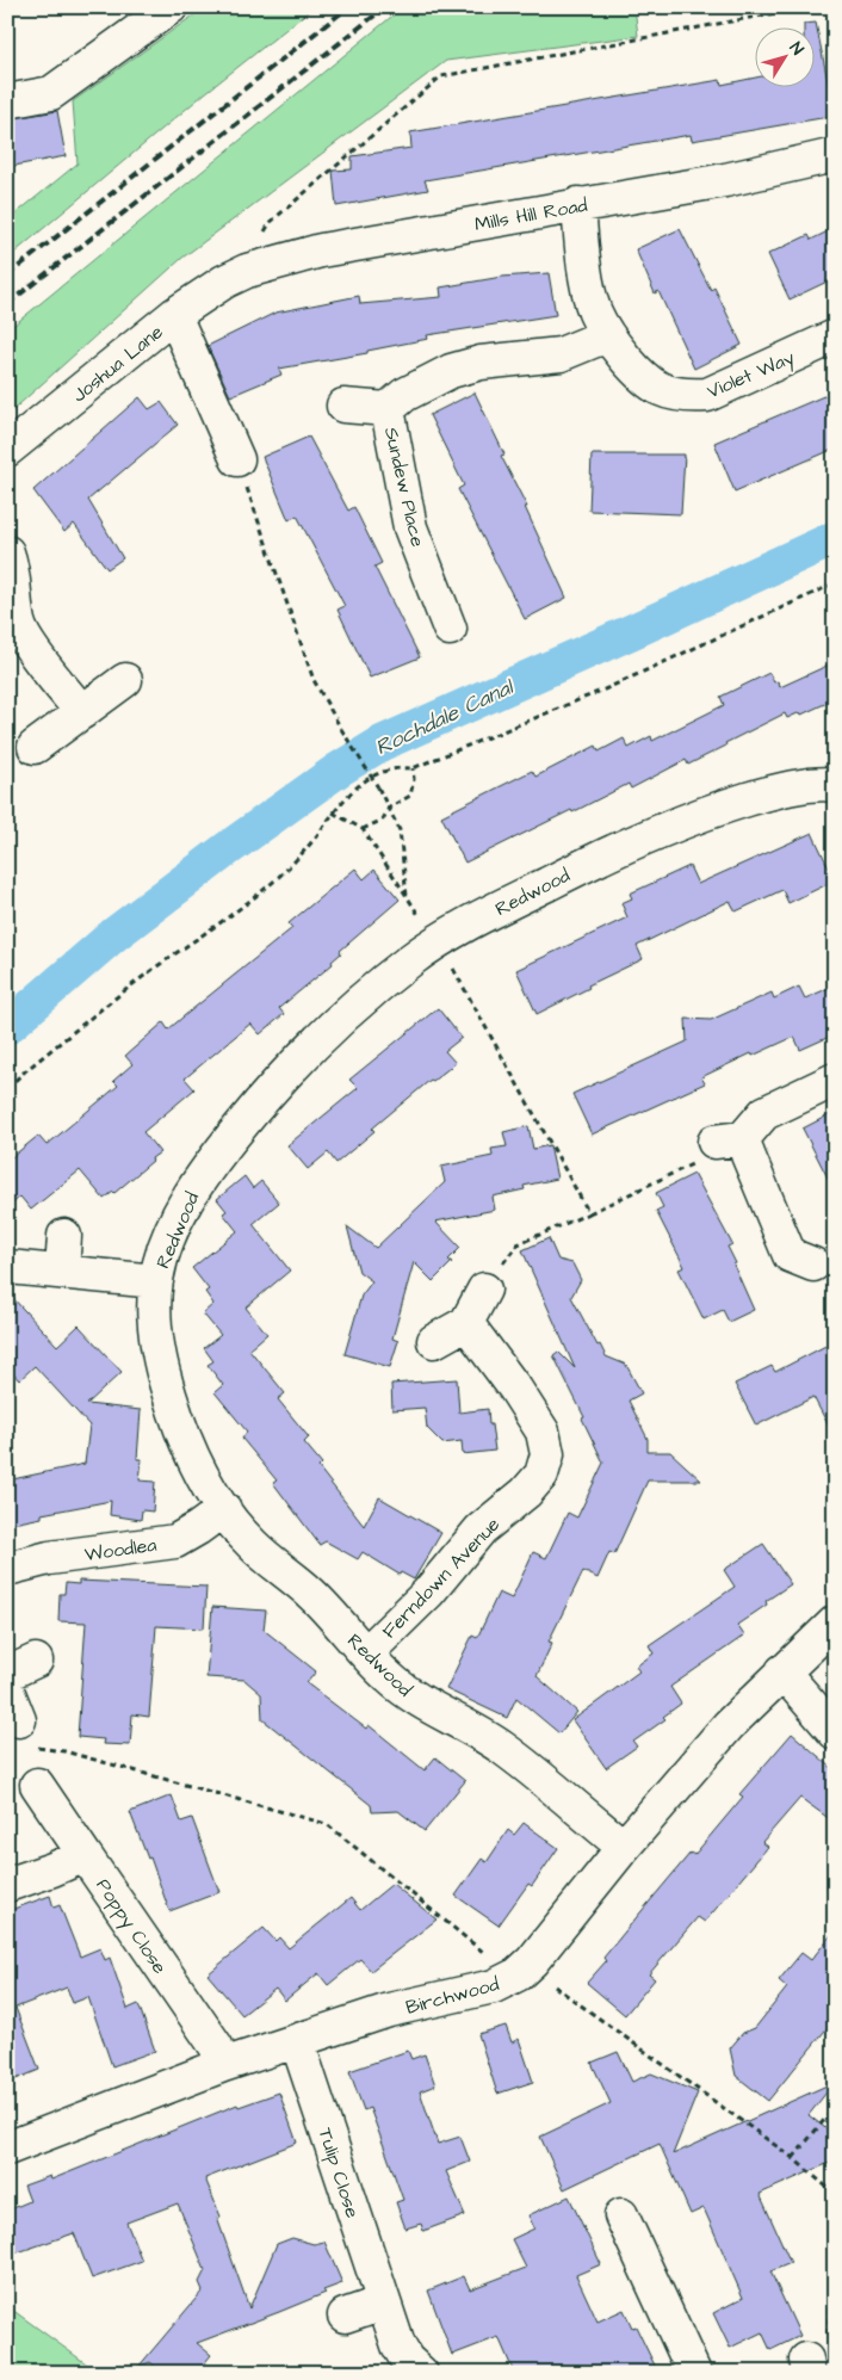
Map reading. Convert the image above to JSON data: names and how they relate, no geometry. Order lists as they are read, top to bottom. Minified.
{"streets":{"street":["Mills Hill Road","Joshua Lane","Violet Way","Sundew Place","Redwood","Woodlea","Ferndown Avenue","Poppy Close","Birchwood","Tulip Close"]},"crossings":[["Mills Hill Road","Joshua Lane"],["Mills Hill Road","Violet Way"],["Violet Way","Sundew Place"],["Redwood","Woodlea"],["Redwood","Ferndown Avenue"],["Redwood","Birchwood"],["Poppy Close","Birchwood"],["Birchwood","Tulip Close"]],"water":["Rochdale Canal"],"north":"top right"}
